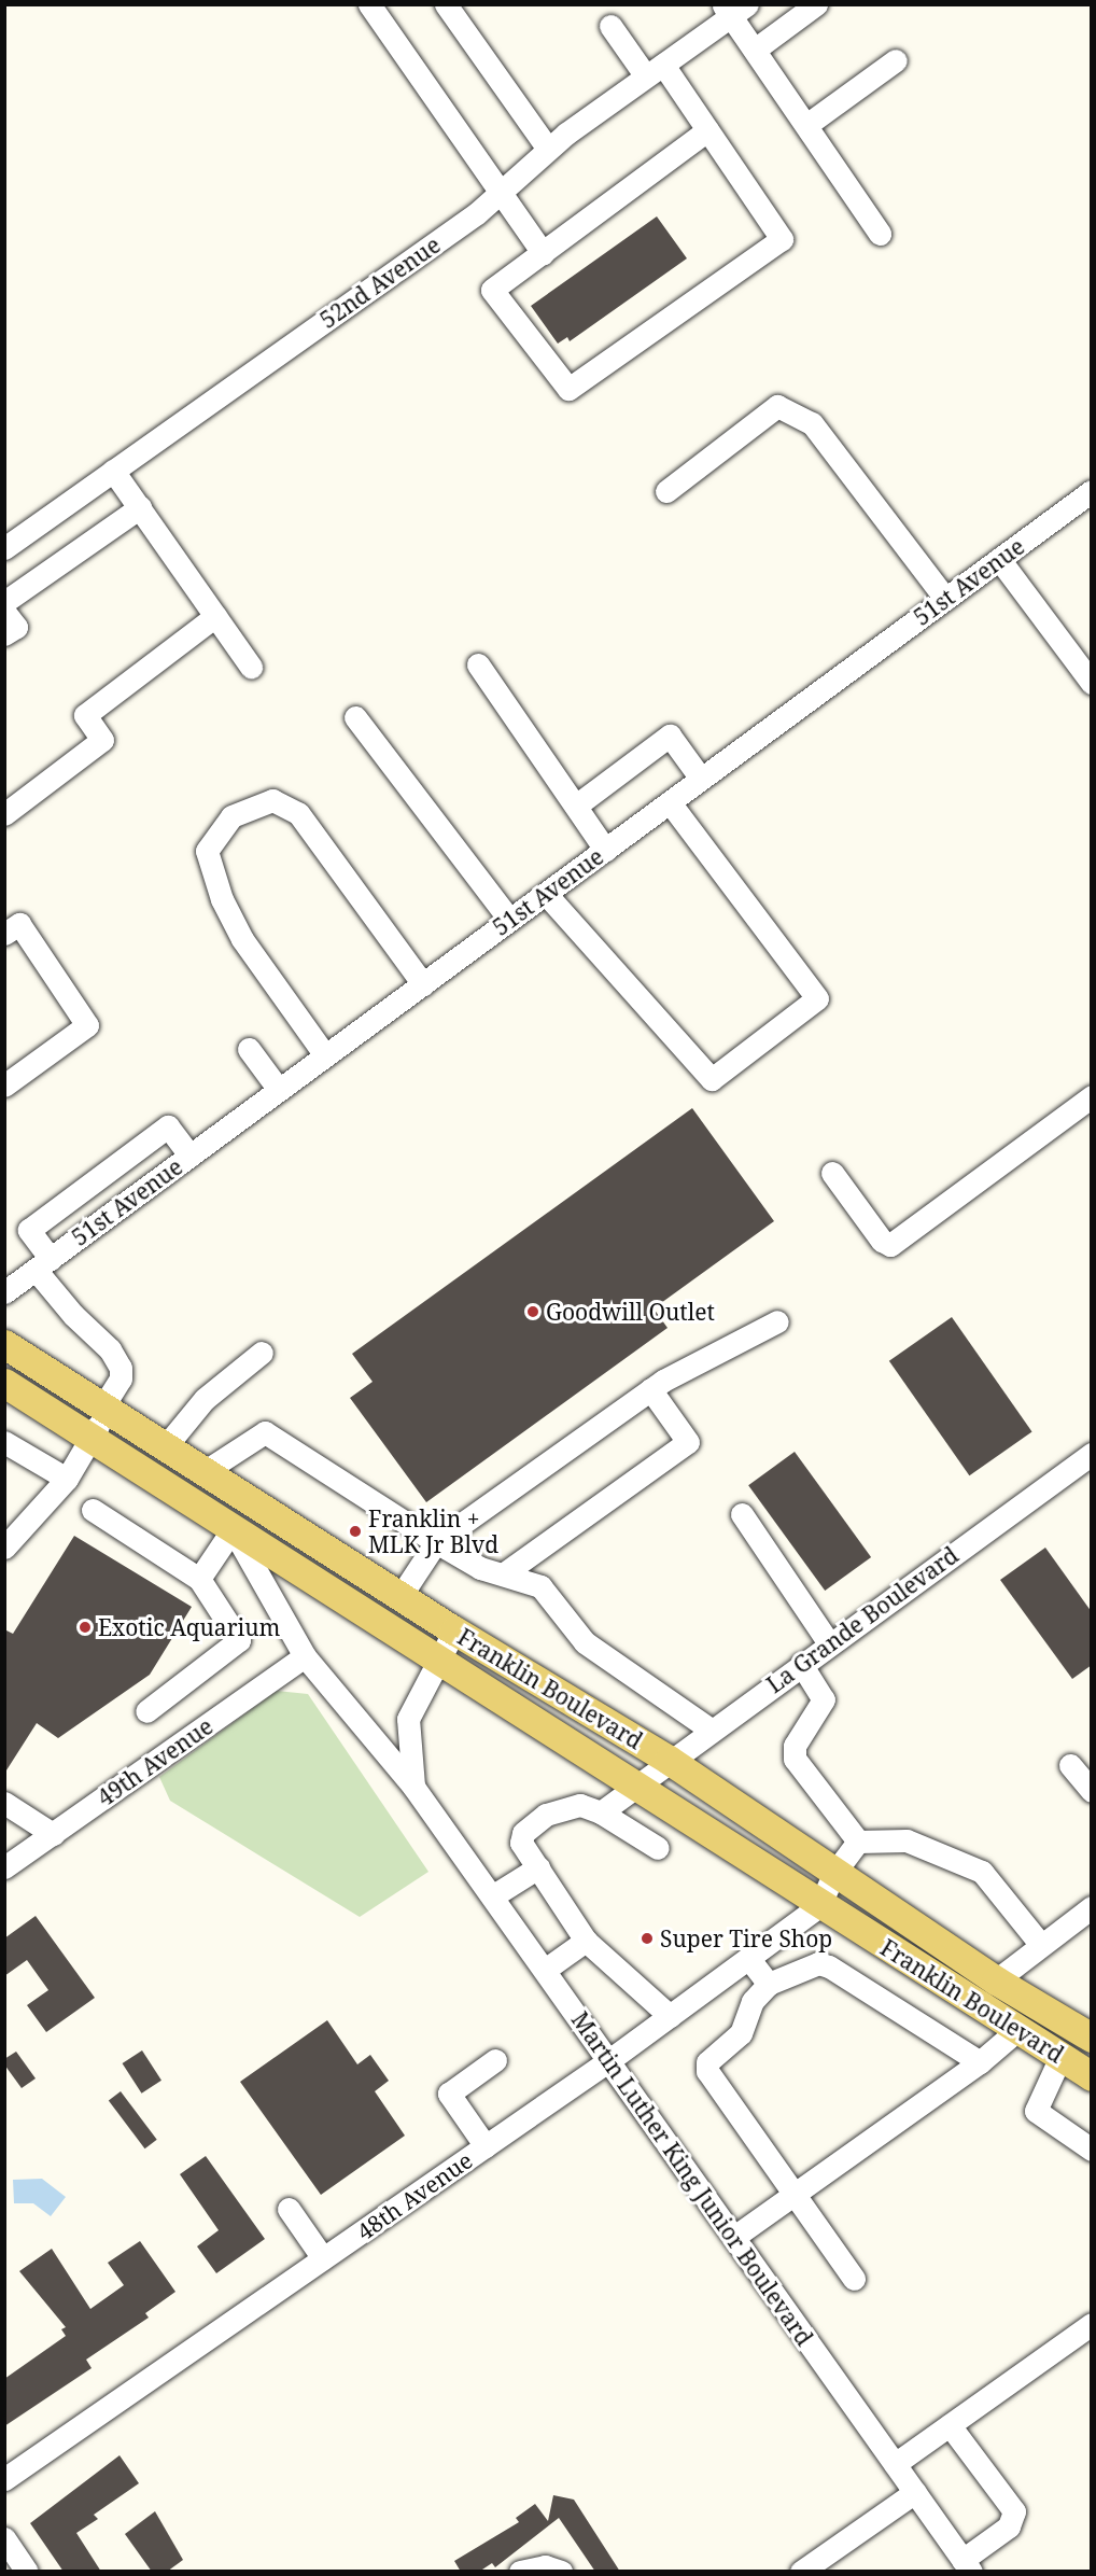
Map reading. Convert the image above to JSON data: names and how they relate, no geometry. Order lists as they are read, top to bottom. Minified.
{"streets":{"main road":["Franklin Boulevard"],"street":["52nd Avenue","51st Avenue","La Grande Boulevard","49th Avenue","Martin Luther King Junior Boulevard","48th Avenue"]},"crossings":[["La Grande Boulevard","Franklin Boulevard"],["Franklin Boulevard","Martin Luther King Junior Boulevard"],["Franklin Boulevard","48th Avenue"],["49th Avenue","Martin Luther King Junior Boulevard"],["Martin Luther King Junior Boulevard","48th Avenue"]],"places":["Goodwill Outlet","Franklin + MLK Jr Blvd","Exotic Aquarium","Super Tire Shop"]}
